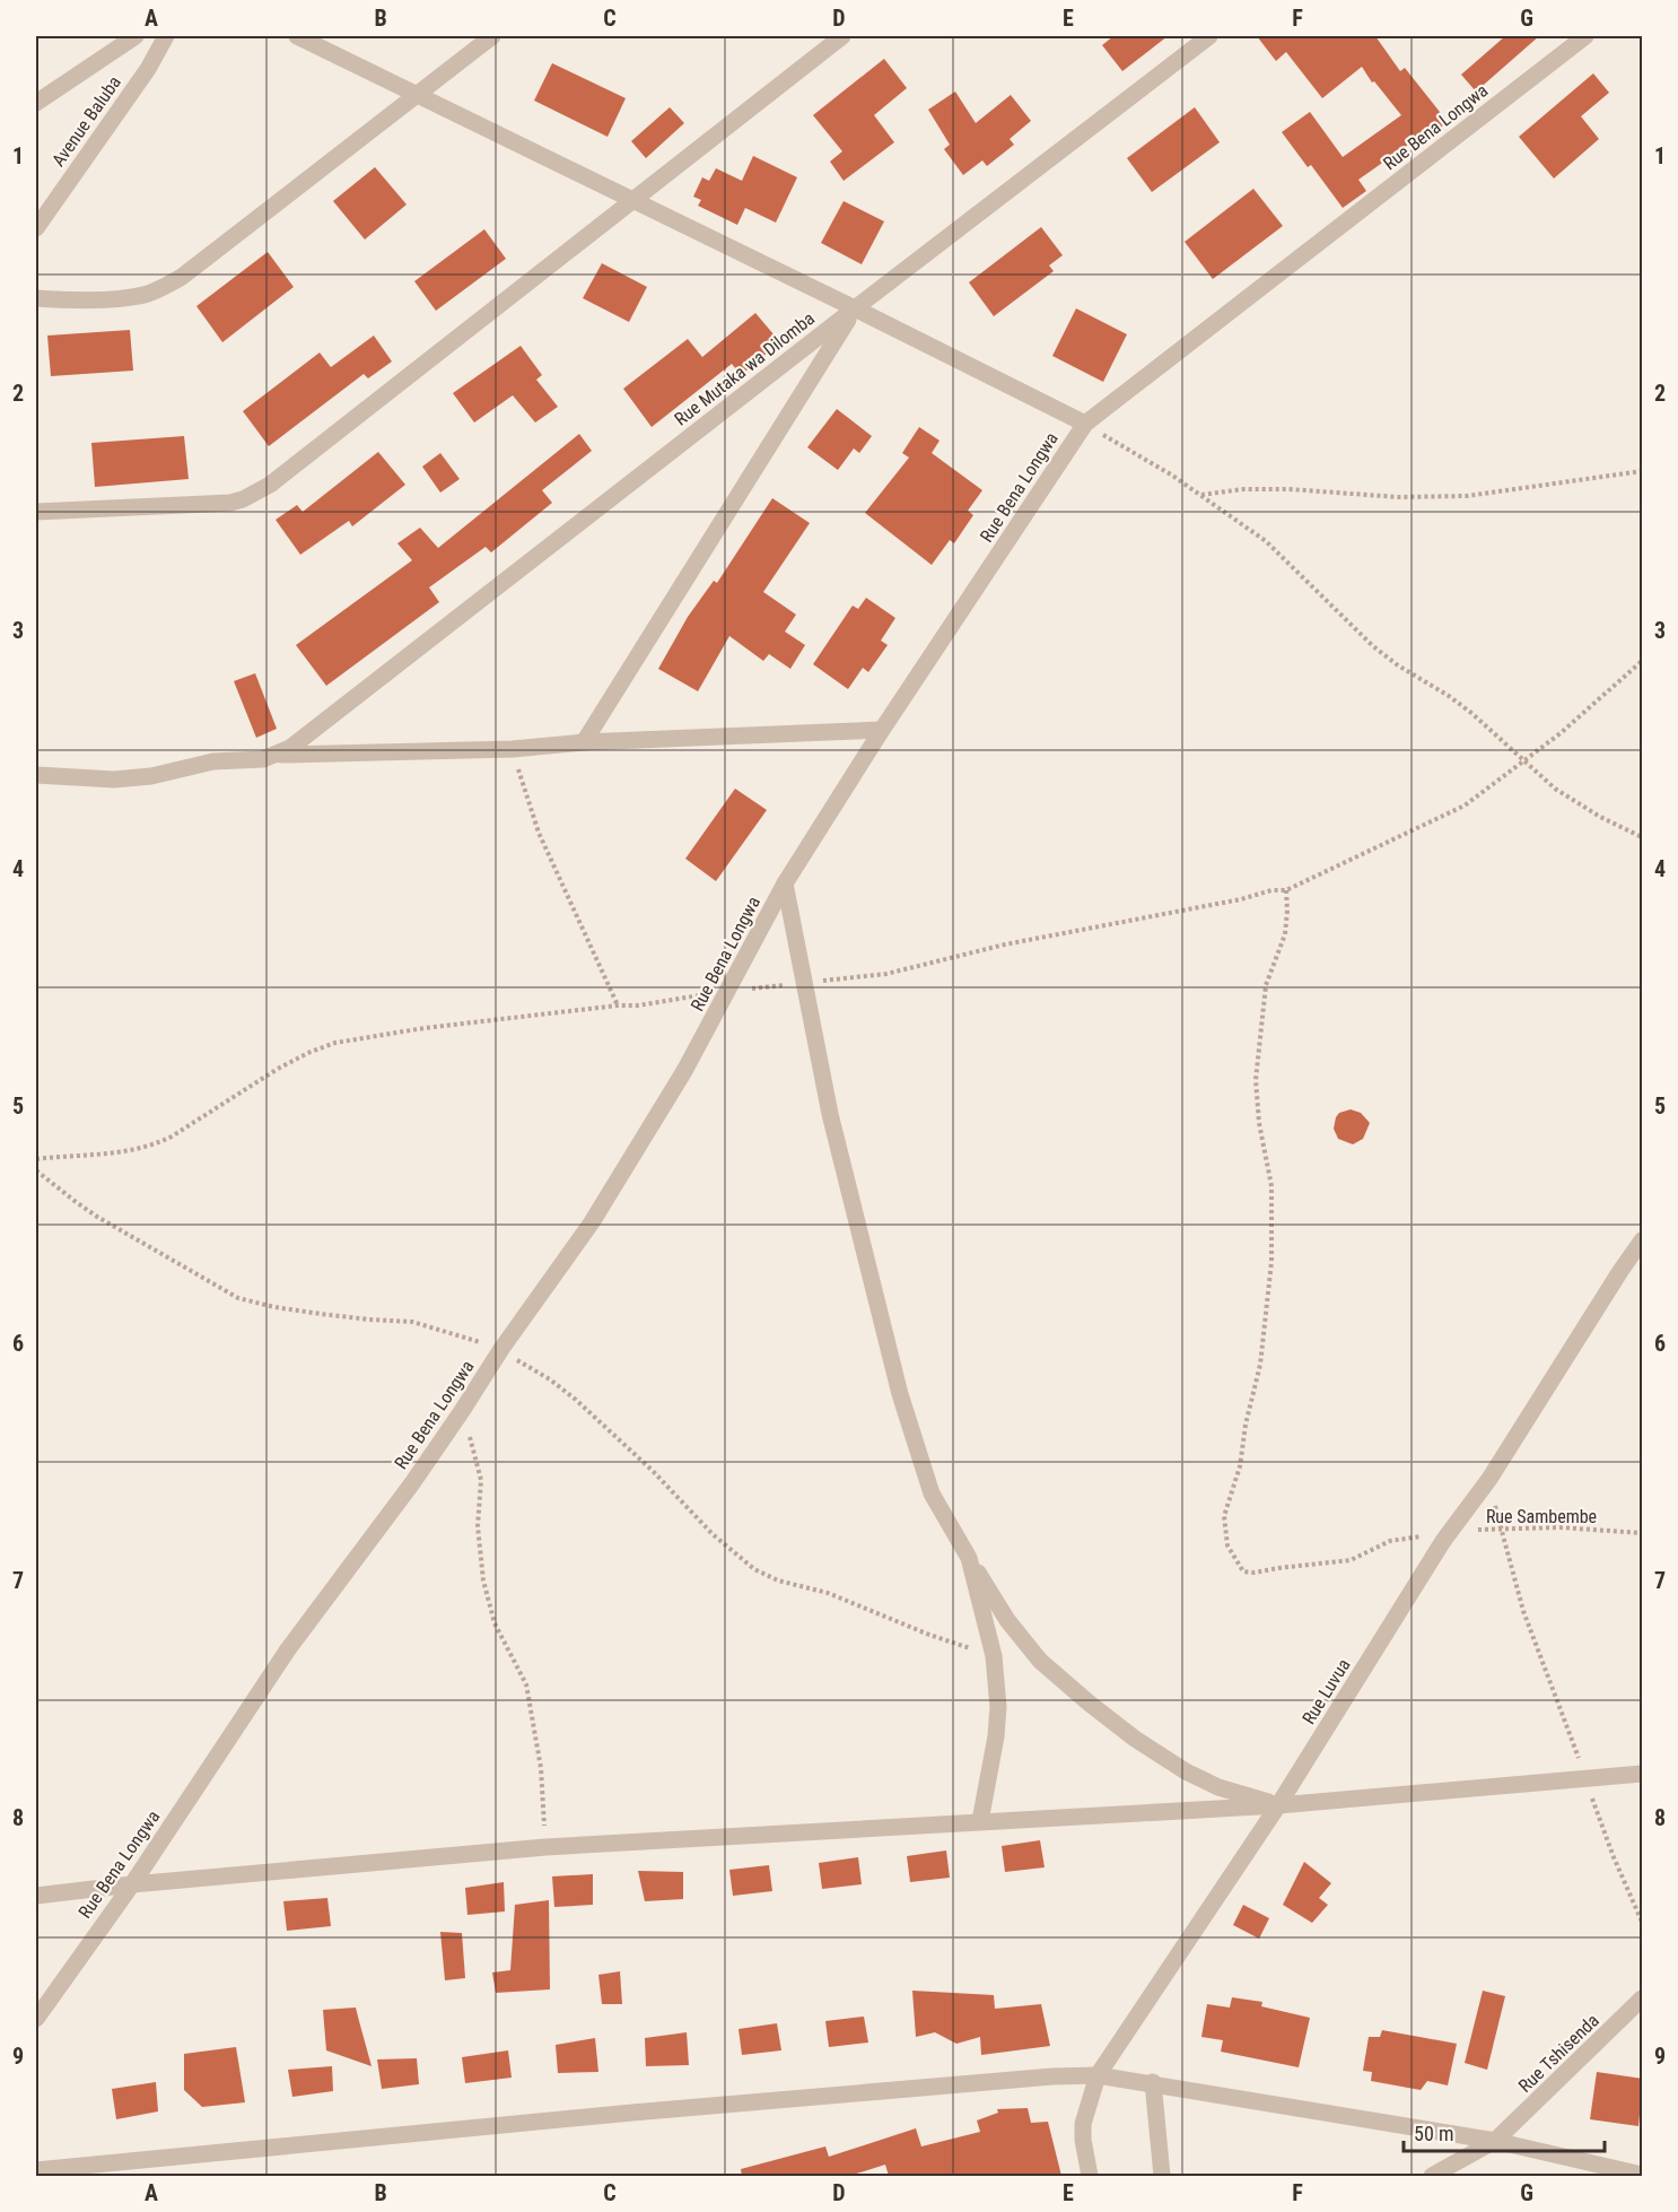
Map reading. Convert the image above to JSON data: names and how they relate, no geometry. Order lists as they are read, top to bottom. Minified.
{"streets":{"street":["Avenue Baluba","Rue Bena Longwa","Rue Mutaka wa Dilomba","Rue Luvua","Rue Tshisenda"],"path":["Rue Sambembe"]},"crossings":[["Rue Sambembe","Rue Luvua"]],"scale_bar":"50 m","grid":{"columns":["A","B","C","D","E","F","G"],"rows":["1","2","3","4","5","6","7","8","9"]}}
